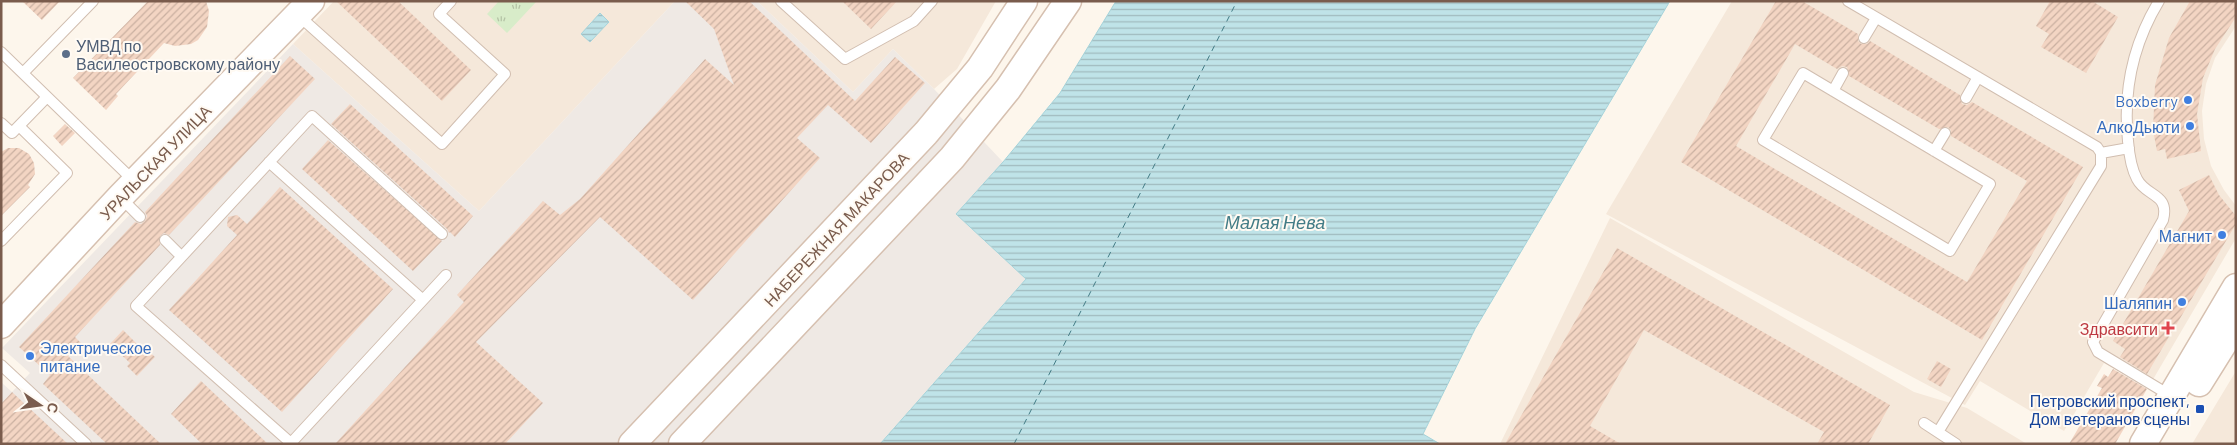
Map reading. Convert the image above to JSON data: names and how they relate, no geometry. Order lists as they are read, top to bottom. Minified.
{"streets":{"main road":["УРАЛЬСКАЯ УЛИЦА","НАБЕРЕЖНАЯ МАКАРОВА"]},"water":["Малая Нева"],"places":{"other":["УМВД по Василеостровскому району","Boxberry","АлкоДьюти","Магнит","Шаляпин","Электрическое питание"],"health":["Здравсити"],"transit":["Петровский проспект, Дом ветеранов сцены"]},"north":"right"}
